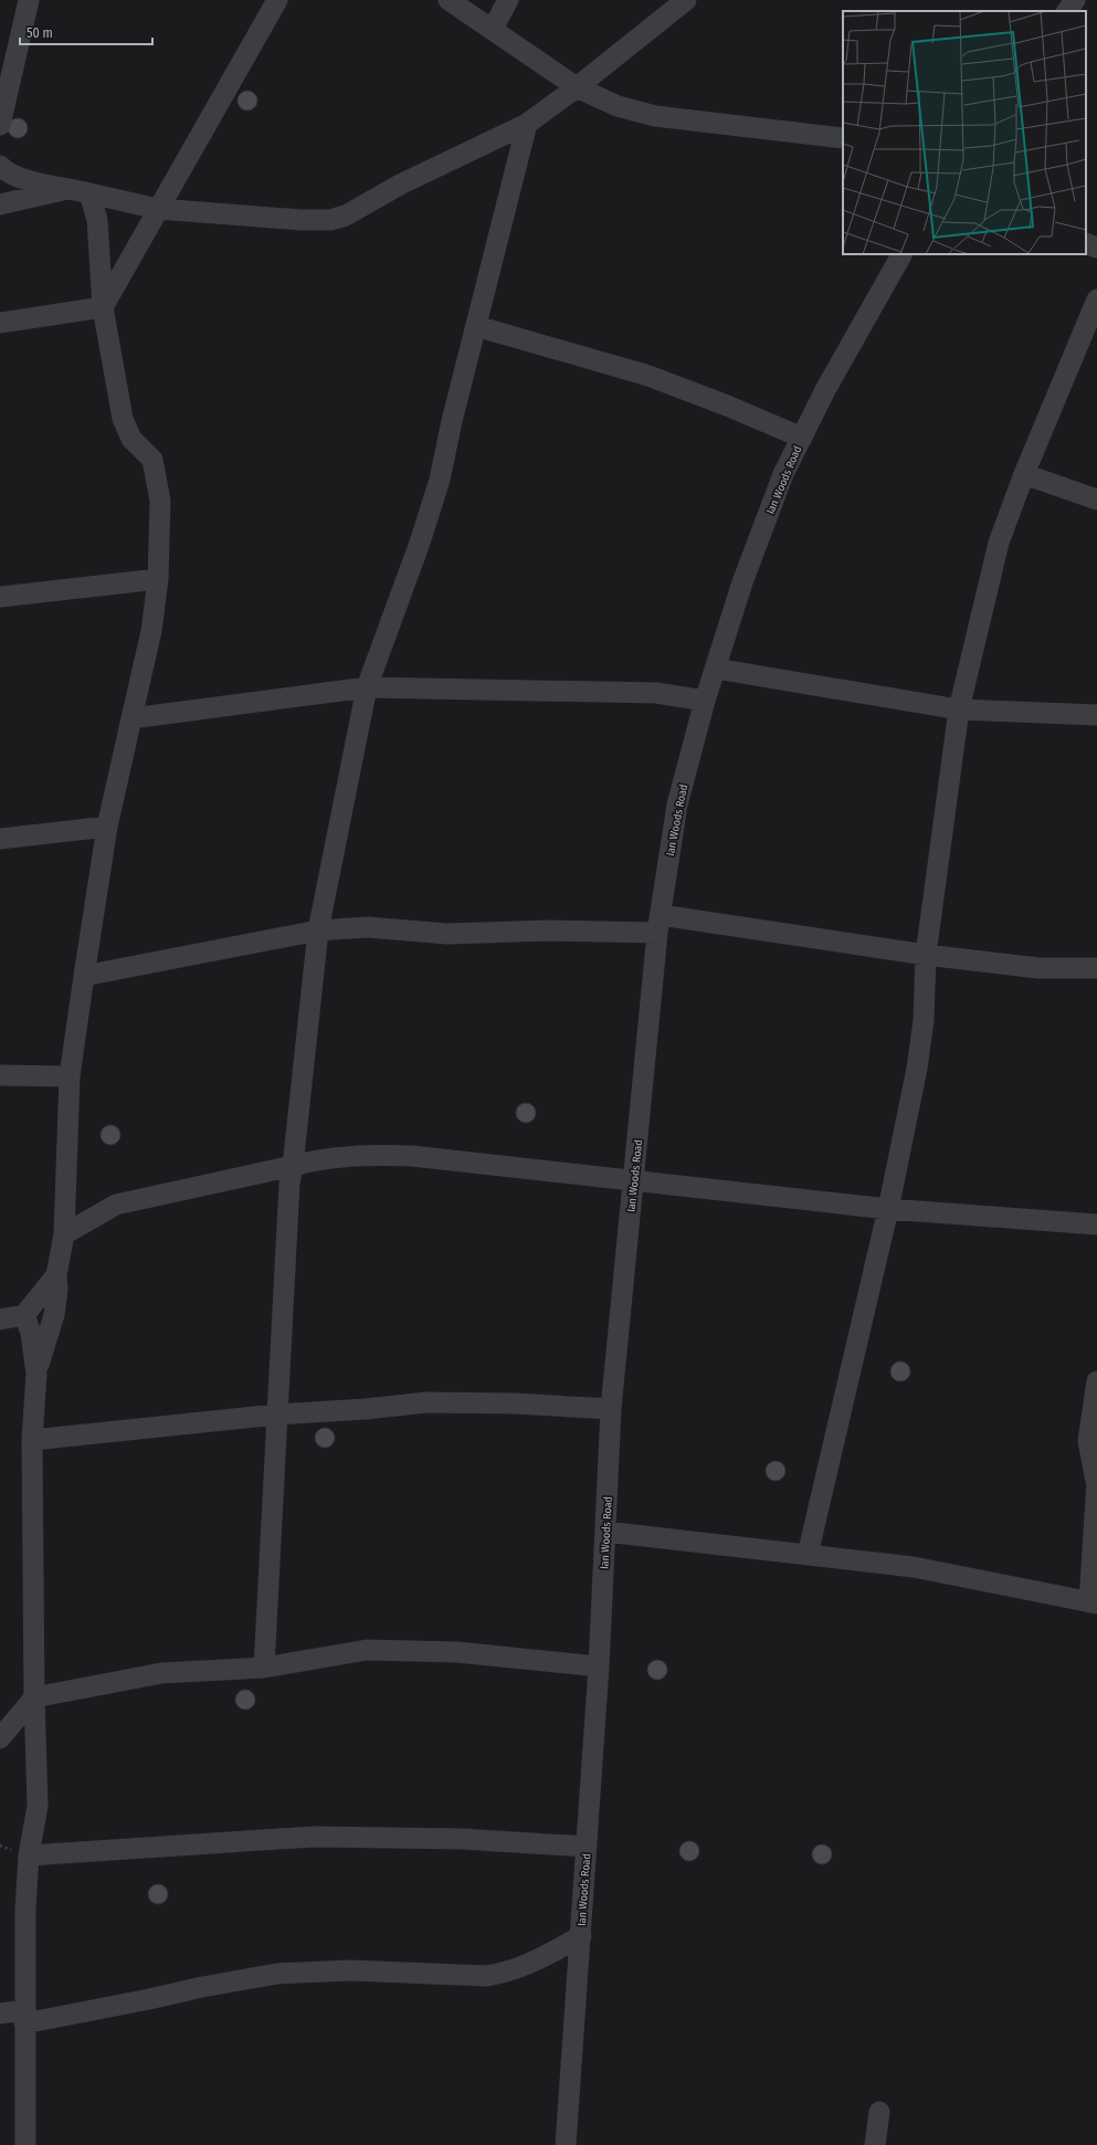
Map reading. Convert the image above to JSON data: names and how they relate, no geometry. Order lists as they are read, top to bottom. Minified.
{"streets":{"street":["Ian Woods Road"]},"scale_bar":"50 m"}
